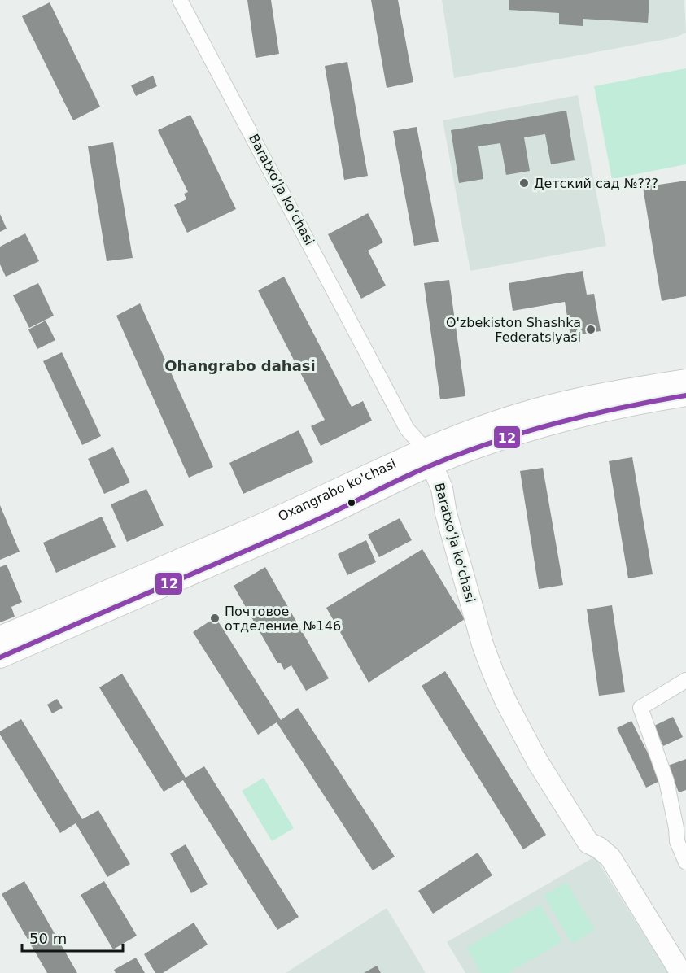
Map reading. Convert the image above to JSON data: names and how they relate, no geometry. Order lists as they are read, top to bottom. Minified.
{"streets":{"main road":["Baratxoʻja koʻchasi","Oxangrabo ko'chasi"]},"crossings":[["Baratxoʻja koʻchasi","Oxangrabo ko'chasi"]],"districts":["Ohangrabo dahasi"],"places":["Детский сад №???","O'zbekiston Shashka Federatsiyasi","Почтовое отделение №146"],"lines":["transit line 12"],"scale_bar":"50 m"}
